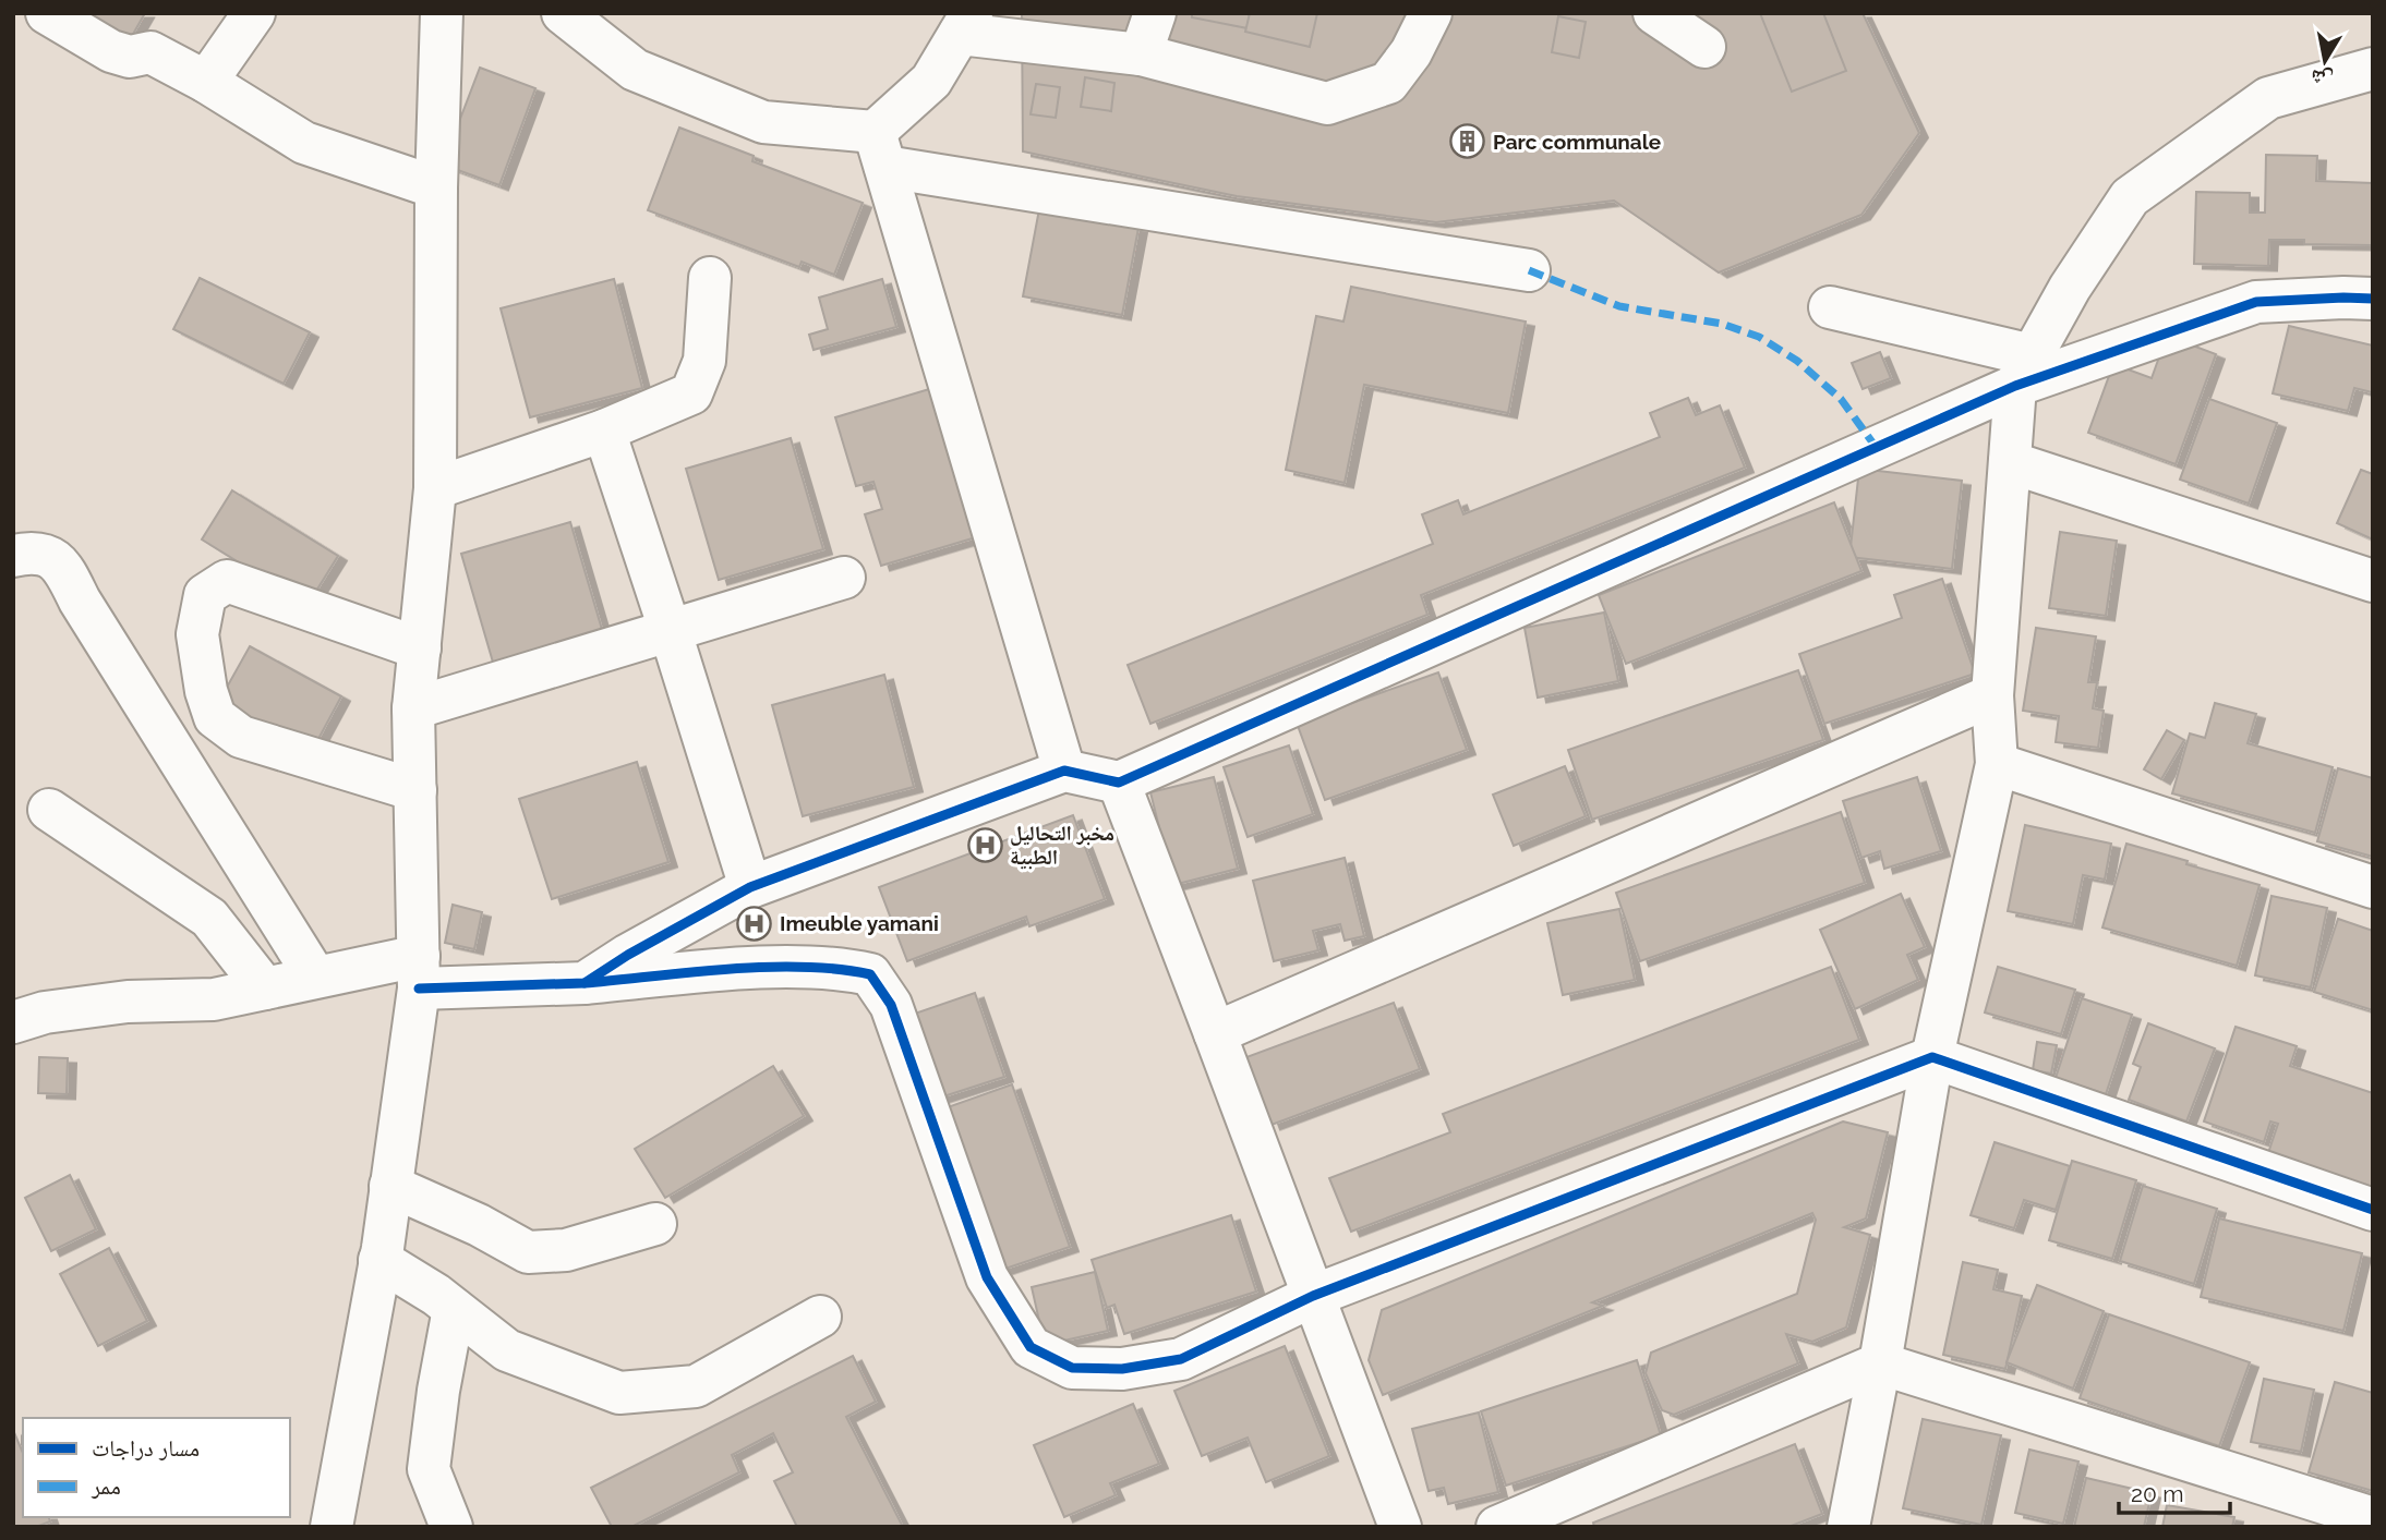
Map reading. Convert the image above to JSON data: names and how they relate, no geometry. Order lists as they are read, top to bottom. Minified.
{"places":{"building":["Parc communale"],"hospital":["مخبر التحاليل الطبية","Imeuble yamani"]},"legend":["مسار دراجات","ممر"],"scale_bar":"20 m","north":"bottom"}
